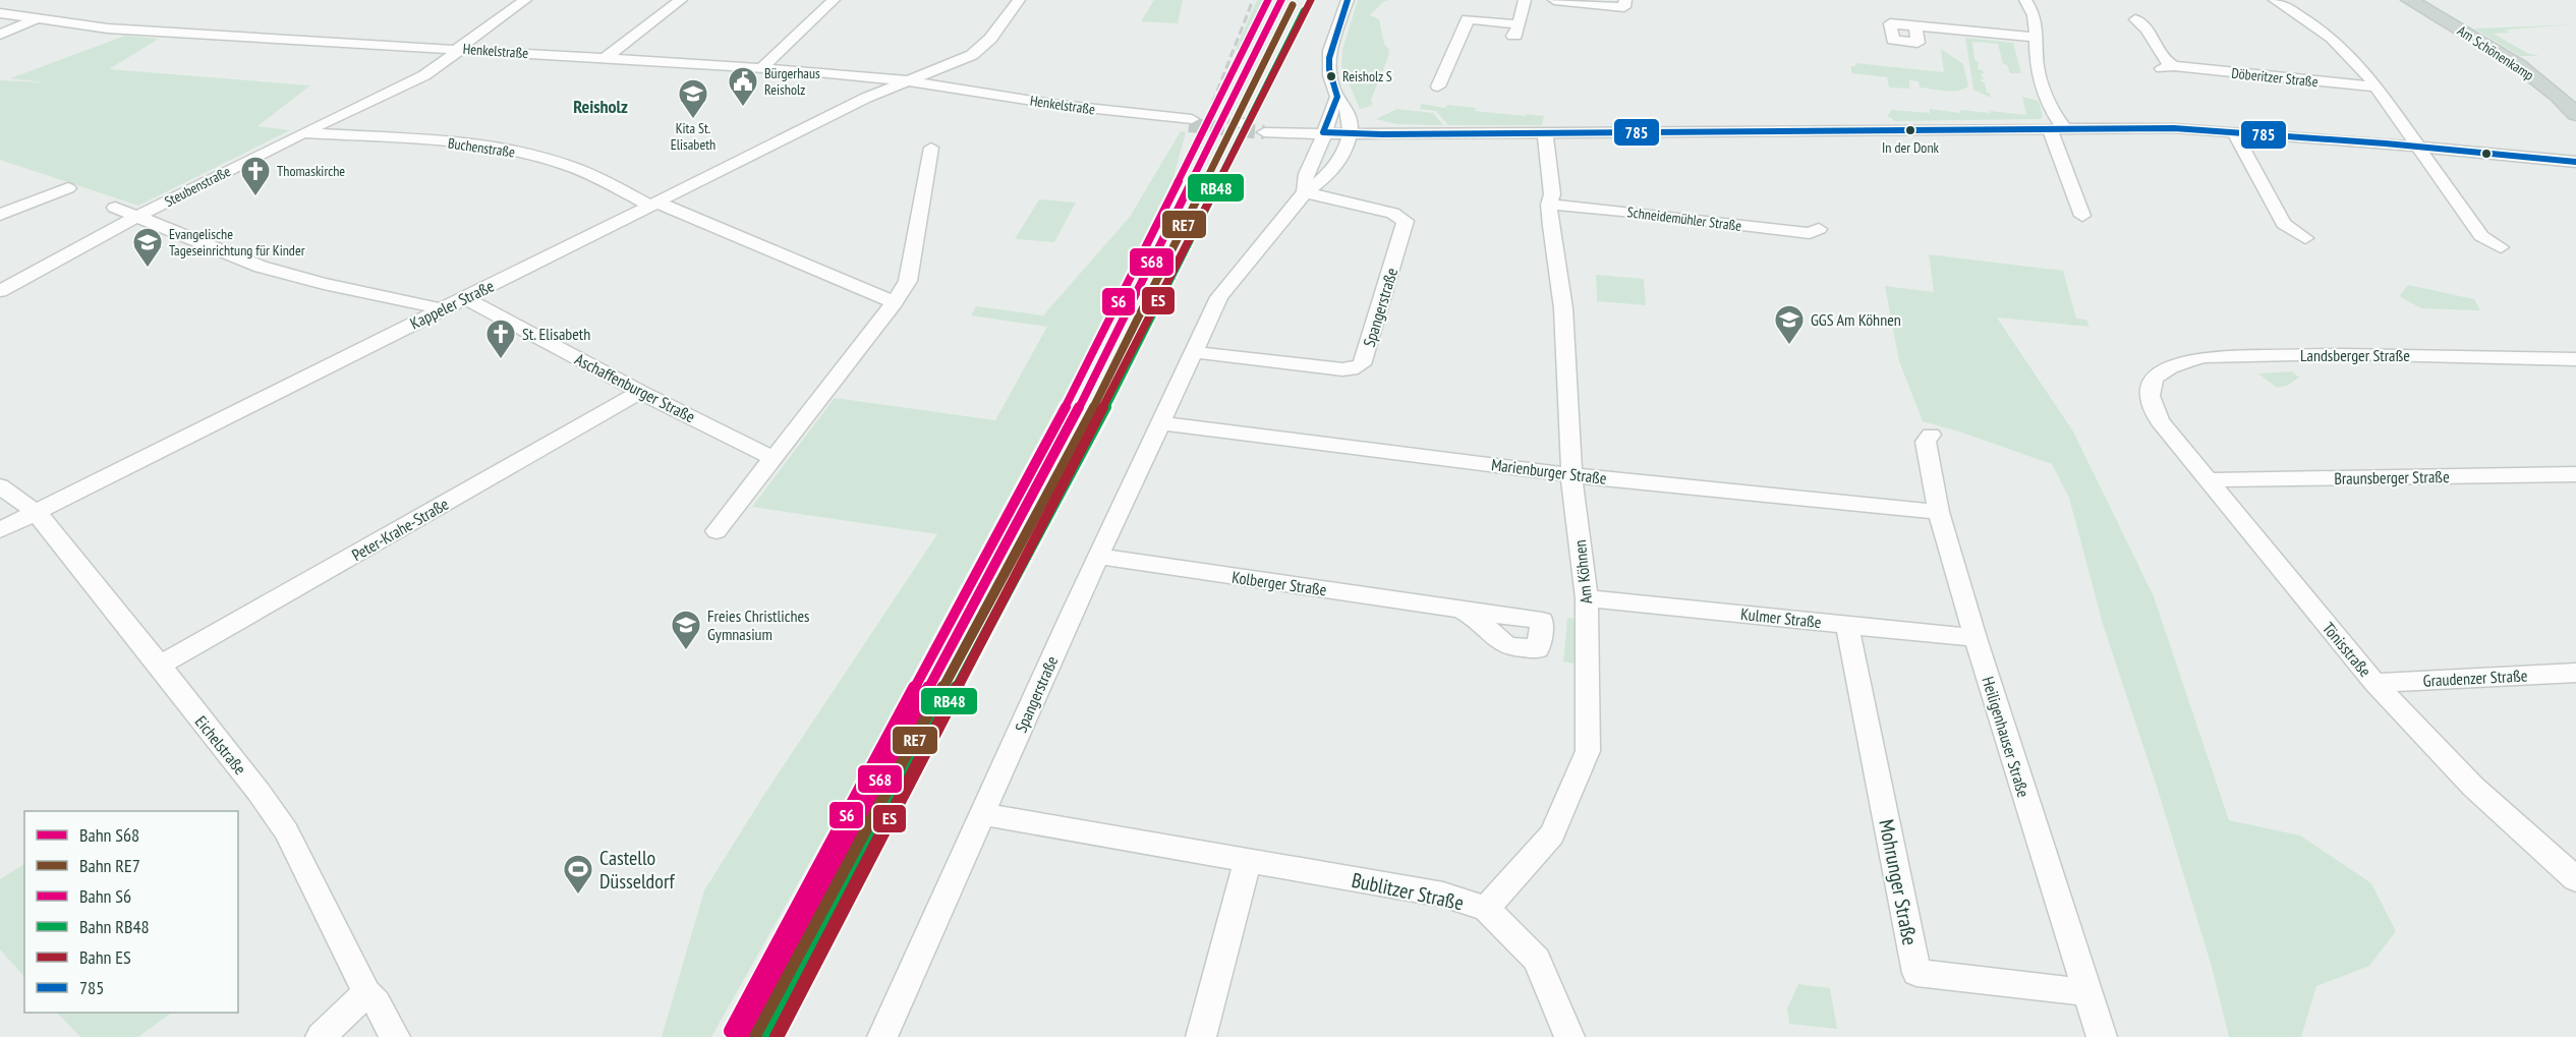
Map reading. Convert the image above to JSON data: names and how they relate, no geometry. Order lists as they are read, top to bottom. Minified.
{"streets":{"main road":["Am Schönenkamp"],"street":["Henkelstraße","Döberitzer Straße","Buchenstraße","Steubenstraße","Schneidemühler Straße","Kappeler Straße","Spangerstraße","Landsberger Straße","Aschaffenburger Straße","Marienburger Straße","Braunsberger Straße","Peter-Krahe-Straße","Am Köhnen","Kolberger Straße","Kulmer Straße","Tönisstraße","Graudenzer Straße","Heiligenhauser Straße","Eichelstraße","Mohrunger Straße","Bublitzer Straße"]},"crossings":[["Henkelstraße","Steubenstraße"],["Henkelstraße","Kappeler Straße"],["Buchenstraße","Steubenstraße"],["Buchenstraße","Kappeler Straße"],["Schneidemühler Straße","Am Köhnen"],["Kappeler Straße","Aschaffenburger Straße"],["Kappeler Straße","Eichelstraße"],["Spangerstraße","Marienburger Straße"],["Spangerstraße","Kolberger Straße"],["Spangerstraße","Bublitzer Straße"],["Landsberger Straße","Tönisstraße"],["Aschaffenburger Straße","Peter-Krahe-Straße"],["Marienburger Straße","Am Köhnen"],["Marienburger Straße","Heiligenhauser Straße"],["Braunsberger Straße","Tönisstraße"],["Peter-Krahe-Straße","Eichelstraße"],["Am Köhnen","Kulmer Straße"],["Am Köhnen","Bublitzer Straße"],["Kulmer Straße","Heiligenhauser Straße"],["Kulmer Straße","Mohrunger Straße"],["Tönisstraße","Graudenzer Straße"],["Heiligenhauser Straße","Mohrunger Straße"]],"districts":["Reisholz"],"places":{"other":["Reisholz S","In der Donk"],"public building":["Bürgerhaus Reisholz"],"school or university":["Kita St. Elisabeth","Evangelische Tageseinrichtung für Kinder","GGS Am Köhnen","Freies Christliches Gymnasium"],"church":["Thomaskirche","St. Elisabeth"],"sports":["Castello Düsseldorf"]},"lines":["rail line S68","rail line S6","rail line ES","transit line 785","rail line RE7","rail line RB48"],"legend":["Bahn S68","Bahn RE7","Bahn S6","Bahn RB48","Bahn ES","785"]}
